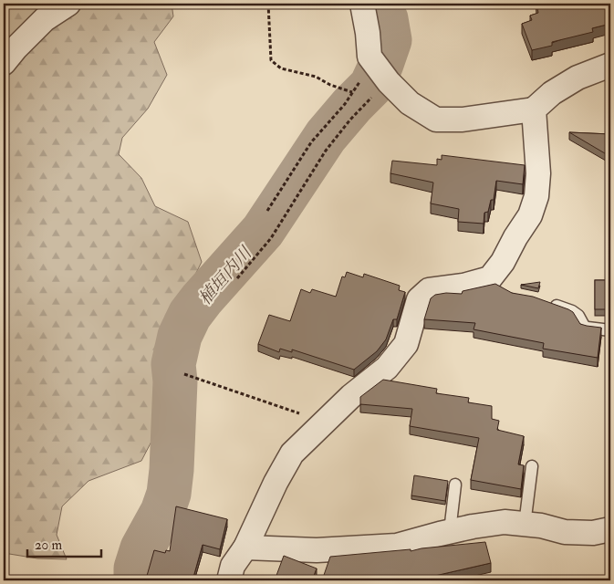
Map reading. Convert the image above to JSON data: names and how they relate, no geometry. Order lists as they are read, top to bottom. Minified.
{"water":["植垣内川"],"scale_bar":"20 m"}
